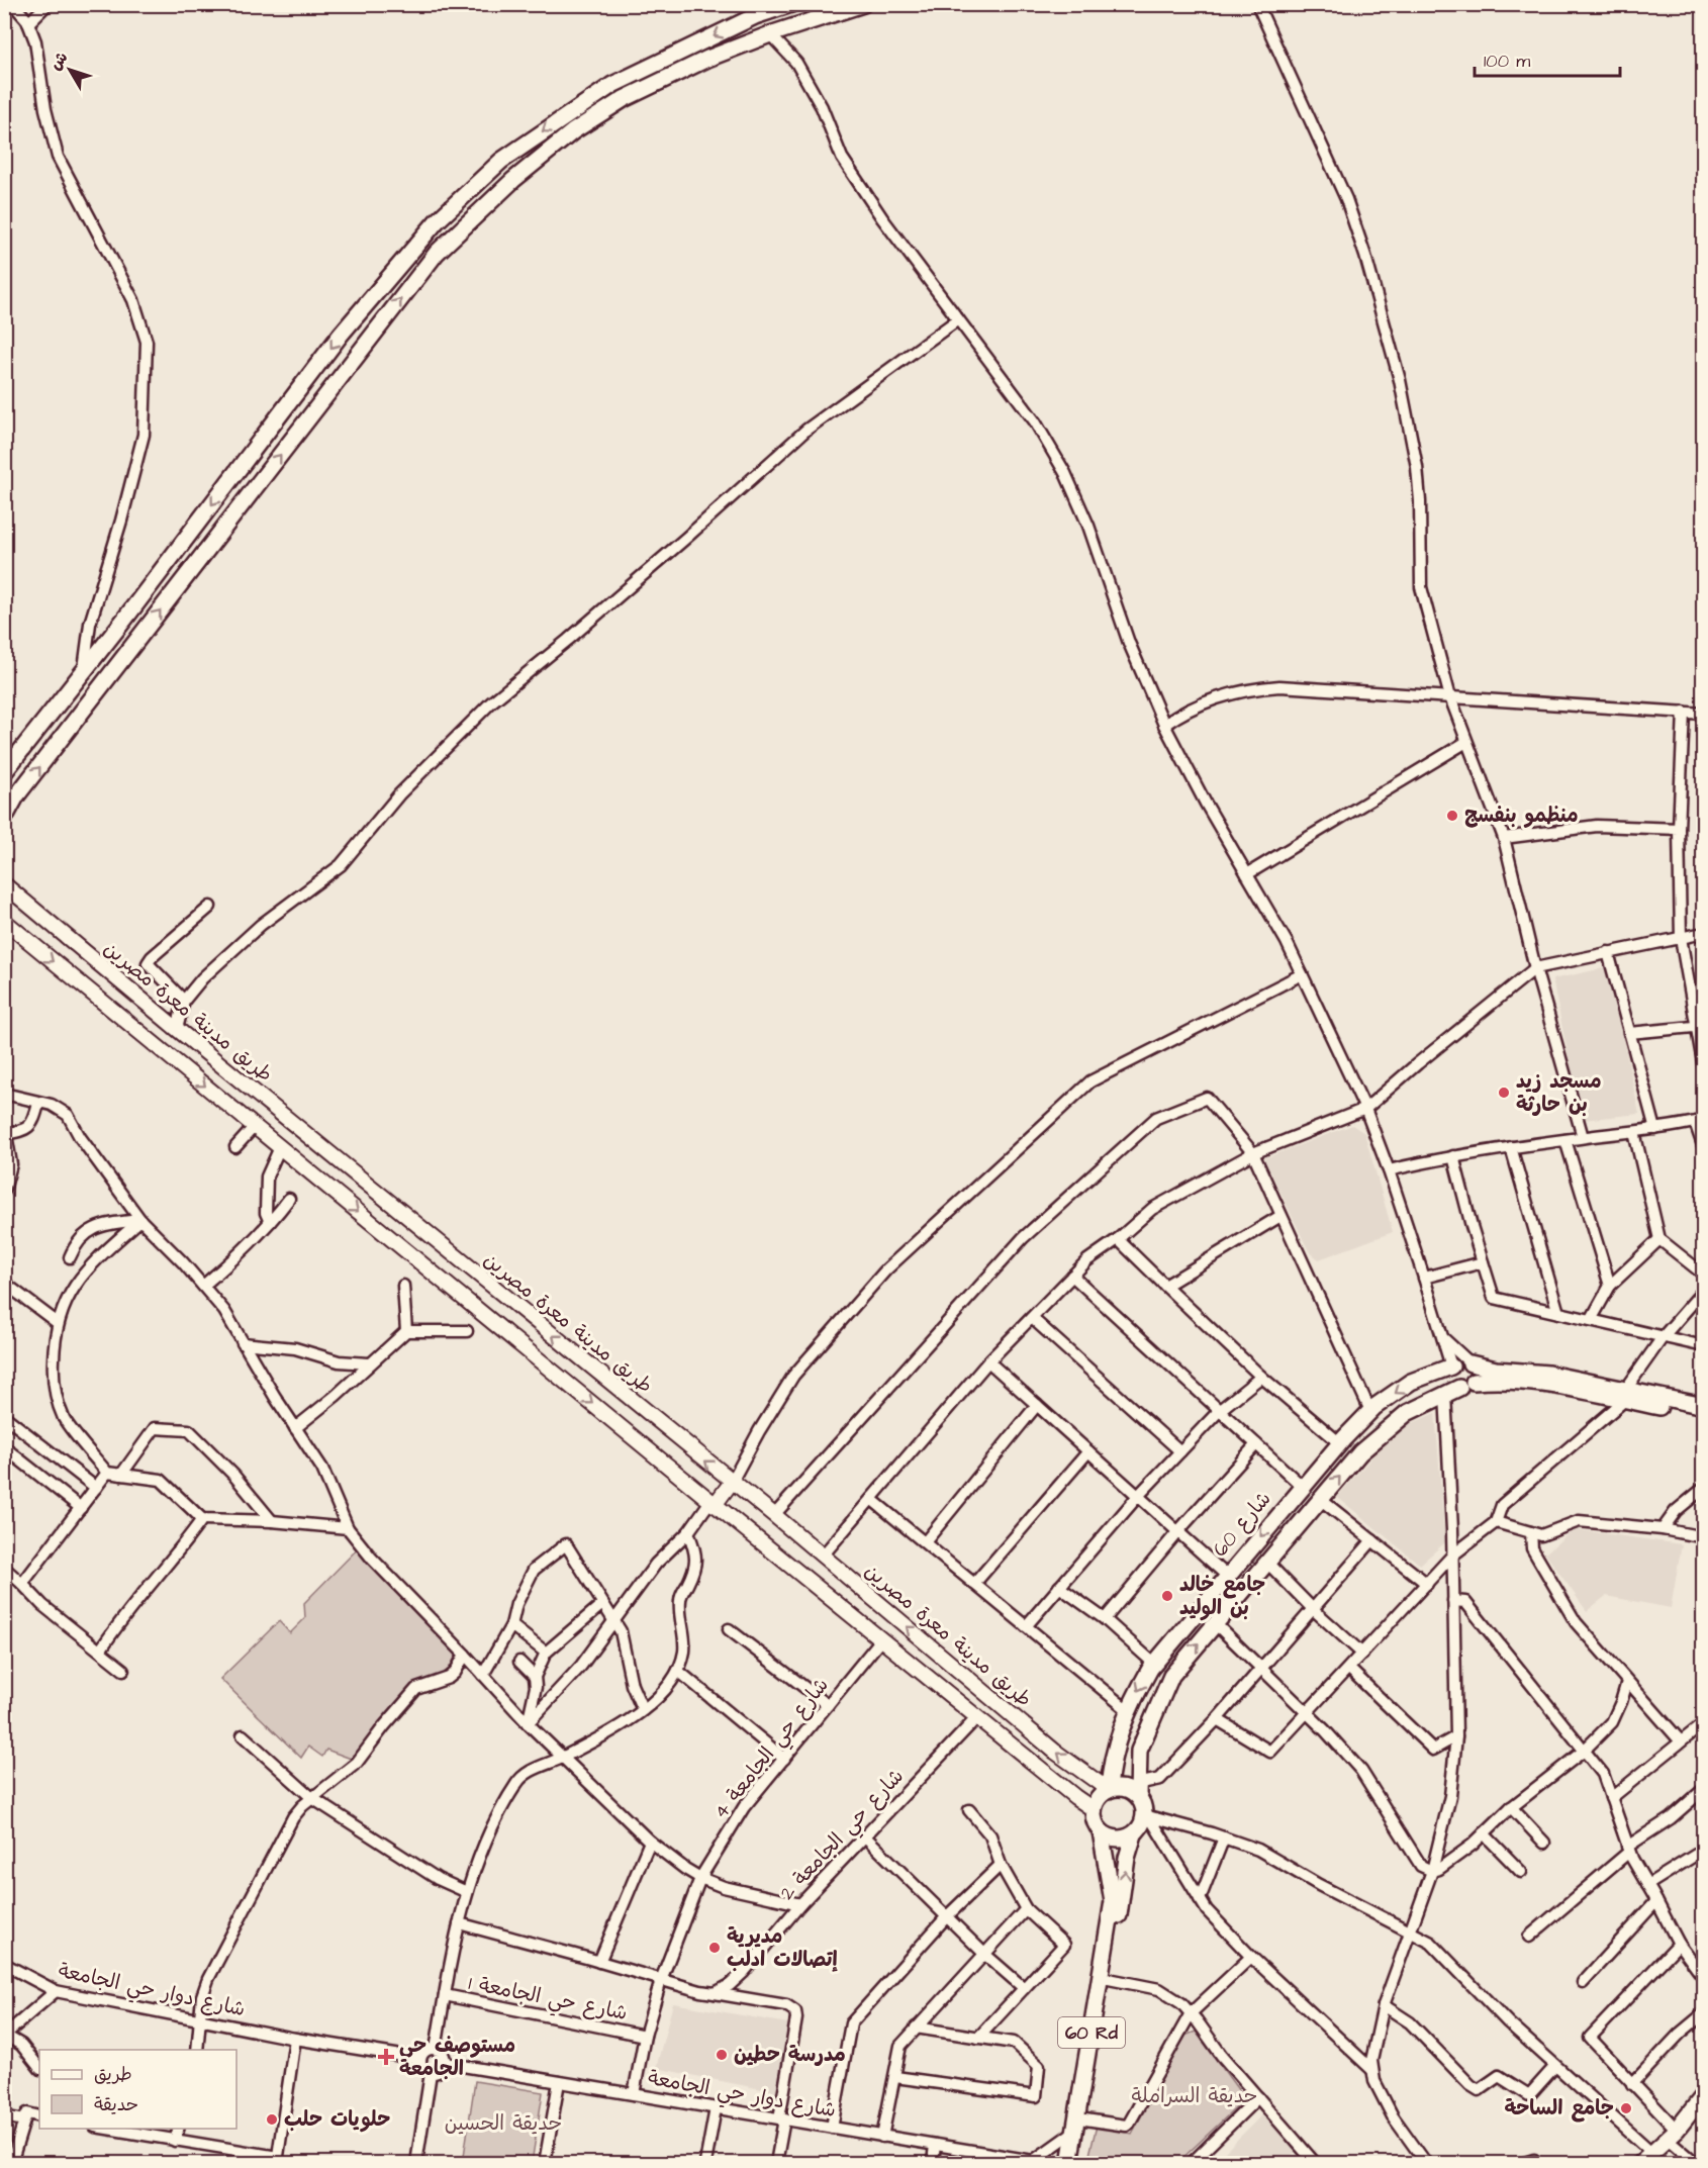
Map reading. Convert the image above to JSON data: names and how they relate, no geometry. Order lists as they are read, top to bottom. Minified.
{"streets":{"main road":["طريق مدينة معرة مصرين","شارع 60","60 Rd"],"street":["شارع حي الجامعة 4","شارع حي الجامعة 2","شارع دوار حي الجامعة","شارع حي الجامعة 1"]},"crossings":[["طريق مدينة معرة مصرين","شارع 60"],["طريق مدينة معرة مصرين","60 Rd"],["شارع 60","60 Rd"],["شارع حي الجامعة 4","شارع دوار حي الجامعة"],["شارع حي الجامعة 4","شارع حي الجامعة 1"],["شارع دوار حي الجامعة","60 Rd"]],"parks":["حديقة السراملة","حديقة الحسين"],"places":{"other":["منظمو بنفسج","مسجد زيد بن حارثة","جامع خالد بن الوليد","مديرية إتصالات ادلب","مدرسة حطين","جامع الساحة","حلويات حلب"],"health":["مستوصف حي الجامعة"]},"legend":["طريق","حديقة"],"scale_bar":"100 m","north":"top left"}
